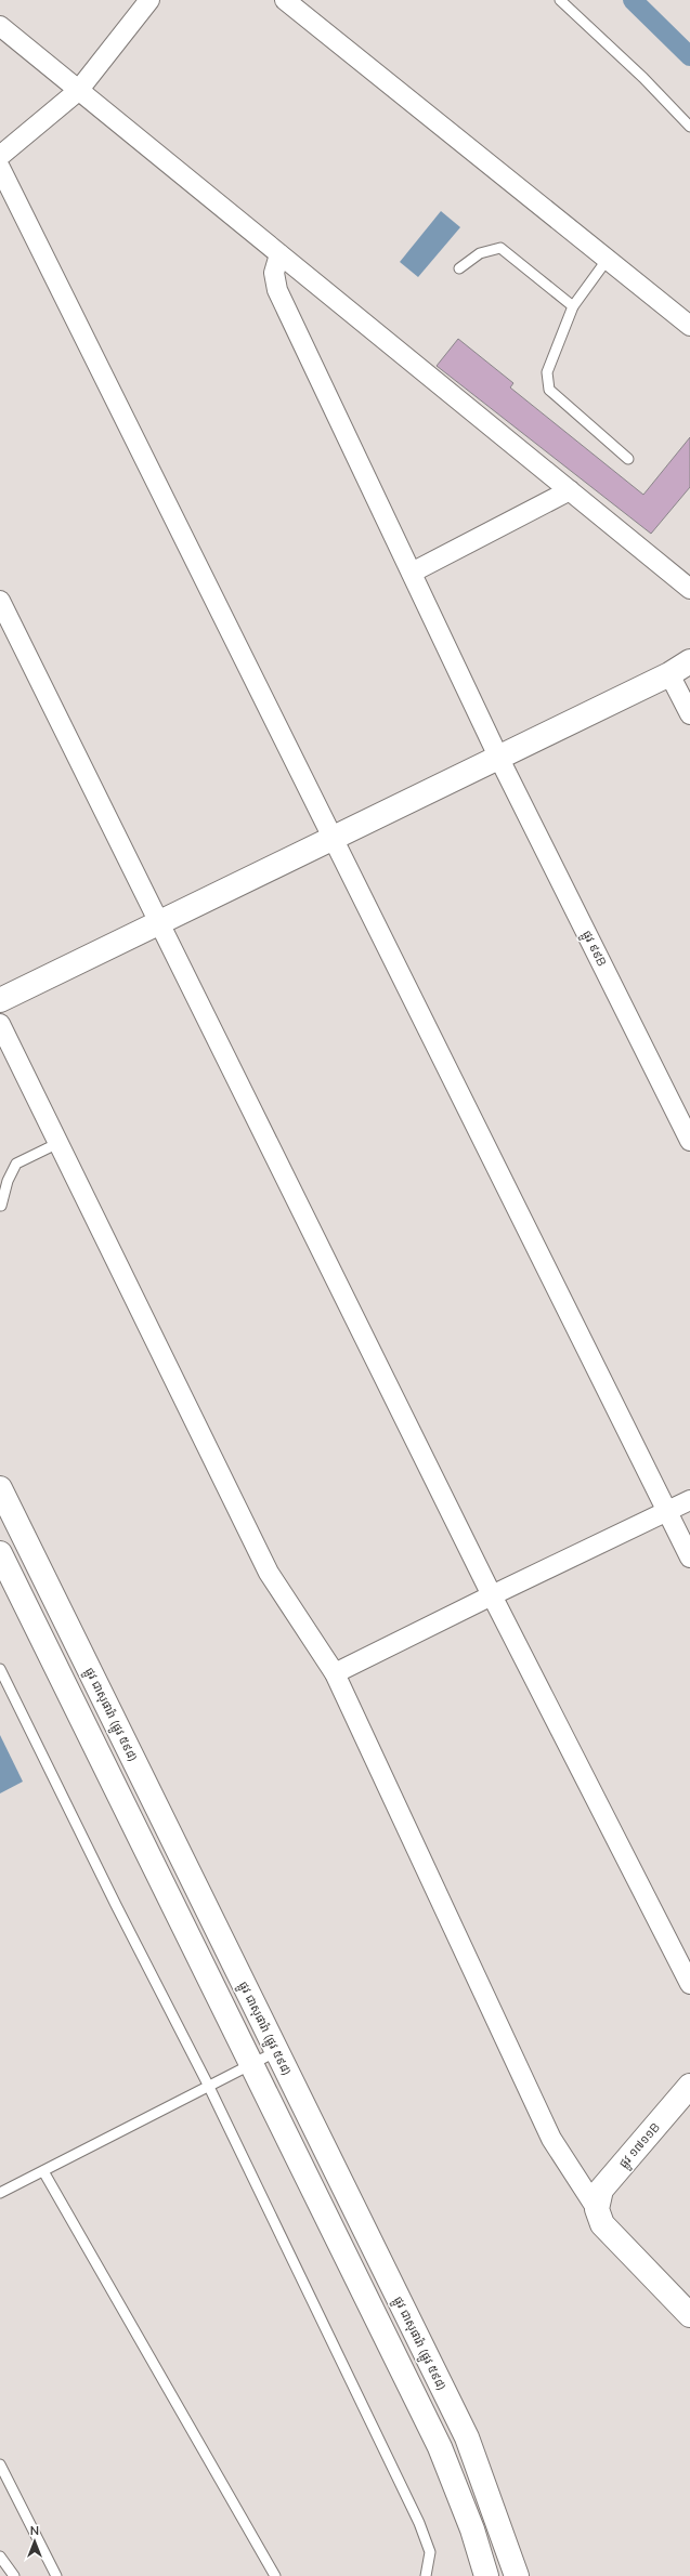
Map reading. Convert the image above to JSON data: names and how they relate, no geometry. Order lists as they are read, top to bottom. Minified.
{"streets":{"main road":["ផ្លូវ ជាសុផារ៉ា (ផ្លូវ ៥៩៨)","ផ្លូវ ១៧១១B"],"street":["ផ្លូវ ៩៩B"]},"north":"top"}
